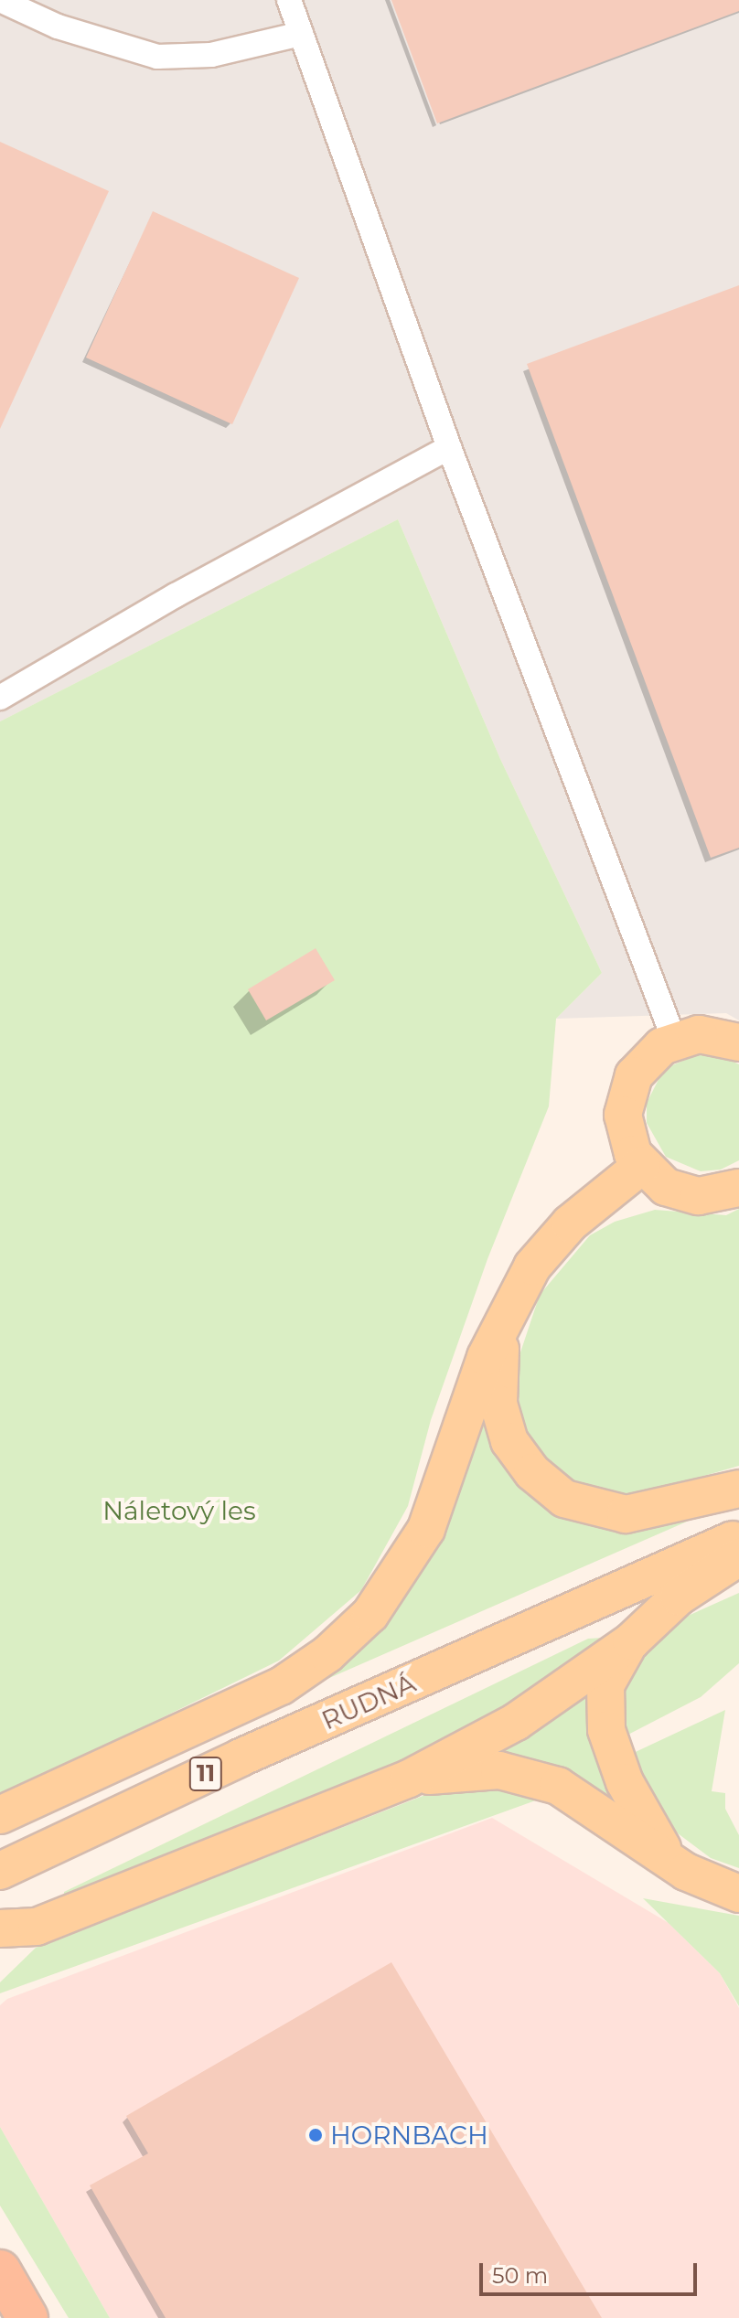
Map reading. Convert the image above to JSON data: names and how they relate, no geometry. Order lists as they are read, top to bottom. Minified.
{"streets":{"main road":["RUDNÁ","11"]},"parks":["Náletový les"],"places":["HORNBACH"],"scale_bar":"50 m"}
